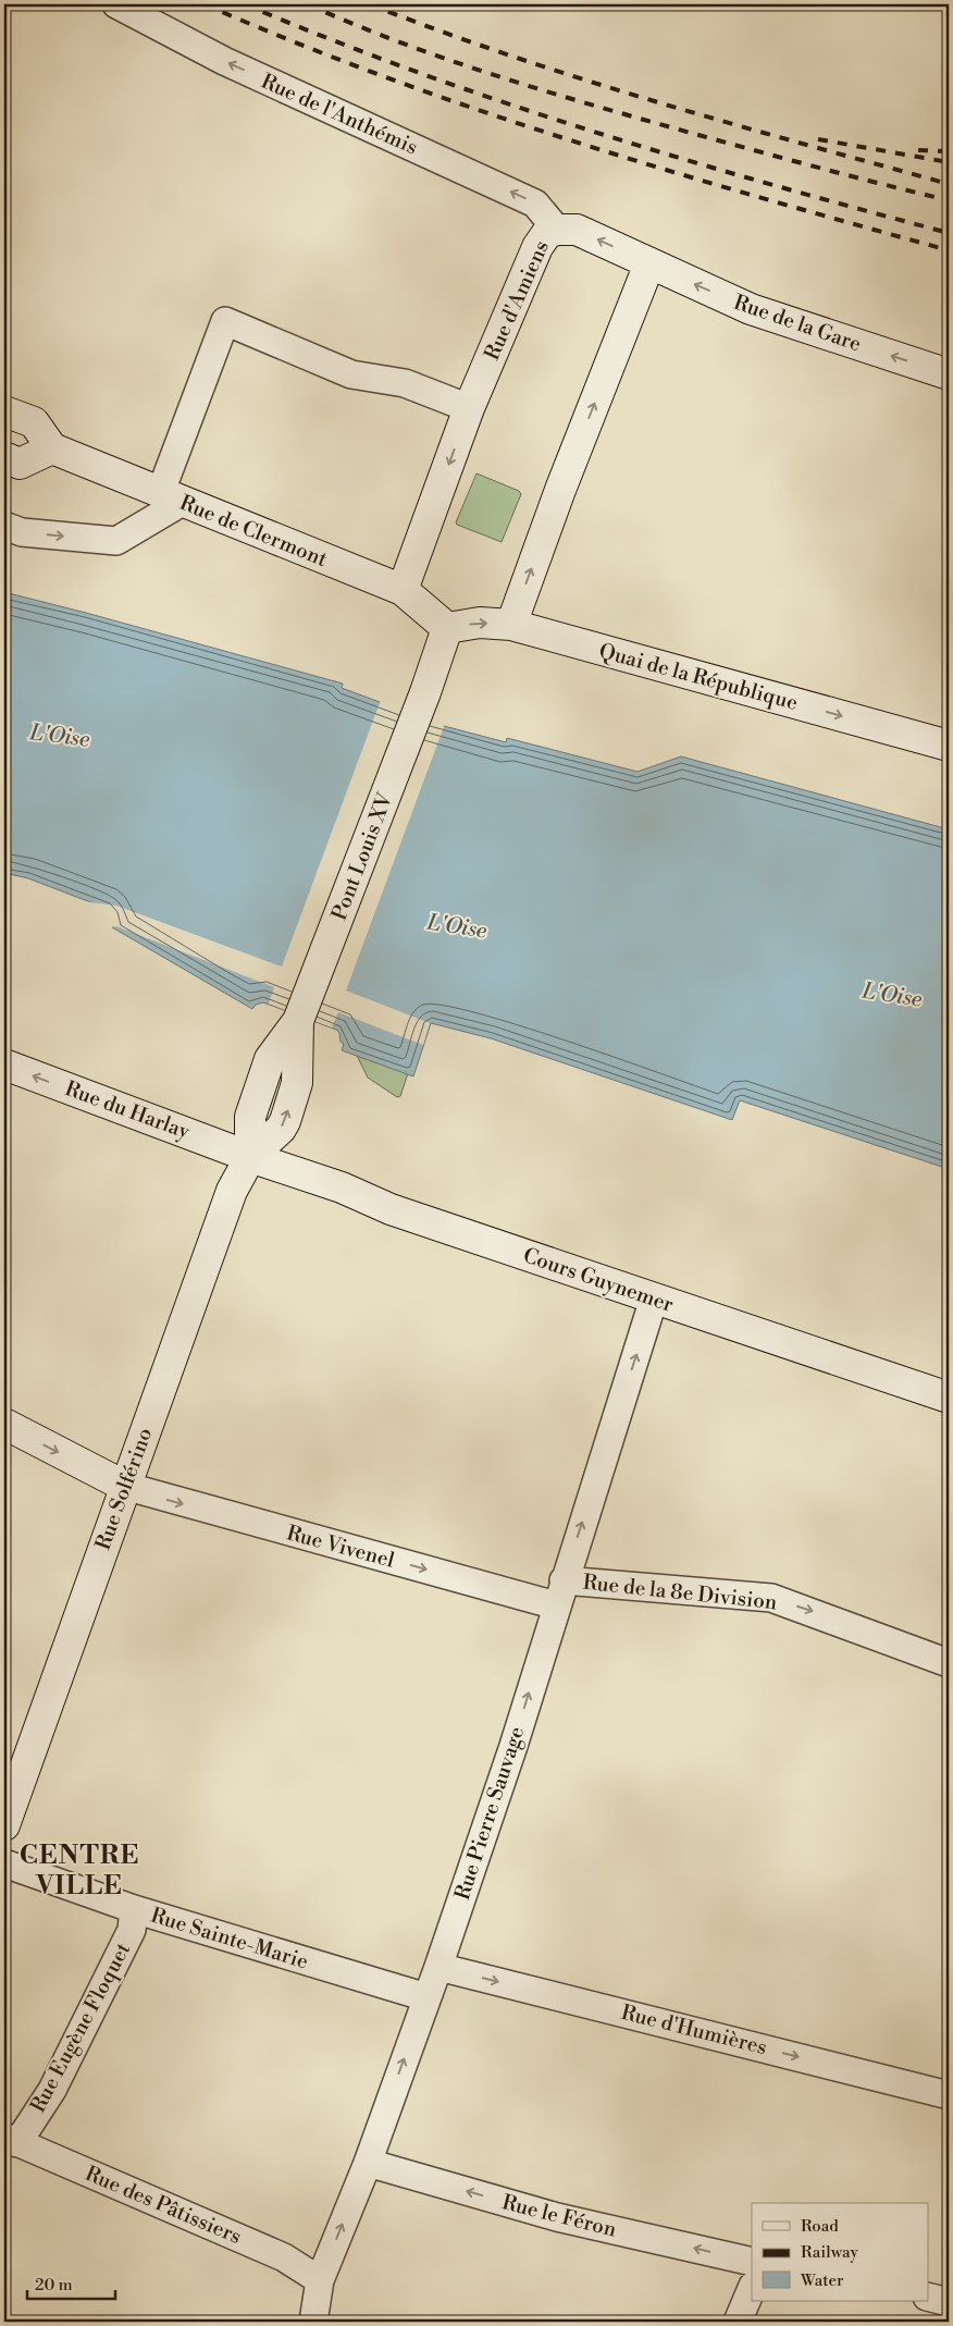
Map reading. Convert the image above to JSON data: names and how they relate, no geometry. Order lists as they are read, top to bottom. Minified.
{"streets":{"main road":["Rue d'Amiens","Rue de la Gare","Rue de Clermont","Quai de la République","Pont Louis XV","Rue du Harlay","Cours Guynemer","Rue Solférino"],"street":["Rue de l'Anthémis","Rue Vivenel","Rue de la 8e Division","Rue Pierre Sauvage","Rue Sainte-Marie","Rue Eugène Floquet","Rue d'Humières","Rue des Pâtissiers","Rue le Féron"]},"crossings":[["Rue de l'Anthémis","Rue d'Amiens"],["Rue d'Amiens","Rue de la Gare"],["Rue d'Amiens","Rue de Clermont"],["Rue de Clermont","Quai de la République"],["Rue de Clermont","Pont Louis XV"],["Quai de la République","Pont Louis XV"],["Pont Louis XV","Rue du Harlay"],["Pont Louis XV","Cours Guynemer"],["Pont Louis XV","Rue Solférino"],["Rue du Harlay","Cours Guynemer"],["Rue du Harlay","Rue Solférino"],["Cours Guynemer","Rue Solférino"],["Cours Guynemer","Rue Pierre Sauvage"],["Rue Solférino","Rue Vivenel"],["Rue Vivenel","Rue de la 8e Division"],["Rue Vivenel","Rue Pierre Sauvage"],["Rue de la 8e Division","Rue Pierre Sauvage"],["Rue Pierre Sauvage","Rue Sainte-Marie"],["Rue Pierre Sauvage","Rue d'Humières"],["Rue Pierre Sauvage","Rue des Pâtissiers"],["Rue Pierre Sauvage","Rue le Féron"],["Rue Sainte-Marie","Rue Eugène Floquet"],["Rue Eugène Floquet","Rue des Pâtissiers"]],"one_way":["Rue de l'Anthémis","Rue de la Gare","Quai de la République","Rue du Harlay","Rue Vivenel","Rue de la 8e Division","Rue Pierre Sauvage","Rue d'Humières","Rue le Féron"],"districts":["CENTRE VILLE"],"water":["L'Oise"],"legend":["Road","Railway","Water"],"scale_bar":"20 m"}
